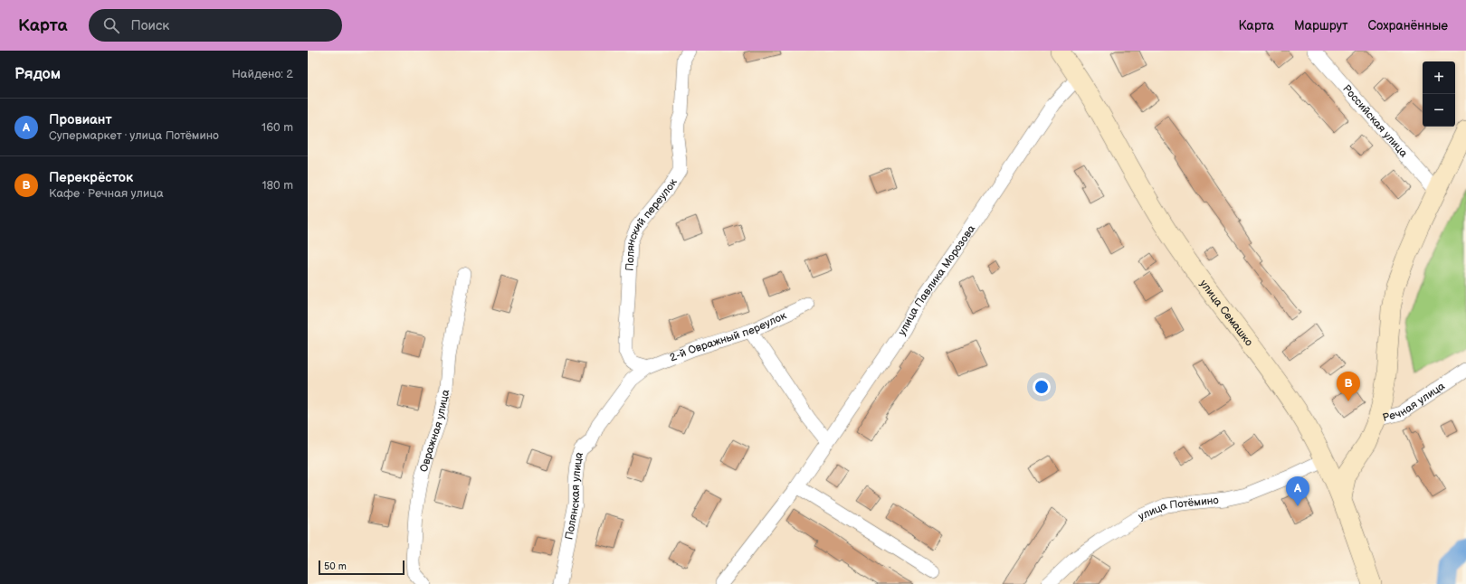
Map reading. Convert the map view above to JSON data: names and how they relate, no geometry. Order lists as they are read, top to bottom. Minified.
{"streets":{"main road":["улица Семашко"],"street":["Российская улица","Полянский переулок","улица Павлика Морозова","2-й Овражный переулок","Речная улица","Овражная улица","Полянская улица","улица Потёмино"]},"crossings":[["Полянский переулок","Полянская улица"],["улица Павлика Морозова","улица Семашко"],["улица Семашко","улица Потёмино"],["2-й Овражный переулок","Полянская улица"]],"scale_bar":"50 m","page":{"header":"Карта","search":"Поиск","nav":["Карта","Маршрут","Сохранённые"],"heading":["Рядом","Найдено: 2"],"map_buttons":["+","−"],"list":[{"mark":"A","name":"Провиант","note":"Супермаркет · улица Потёмино","value":"160 m"},{"mark":"B","name":"Перекрёсток","note":"Кафе · Речная улица","value":"180 m"}],"pins":["B","A"],"scale":"50 m"}}
